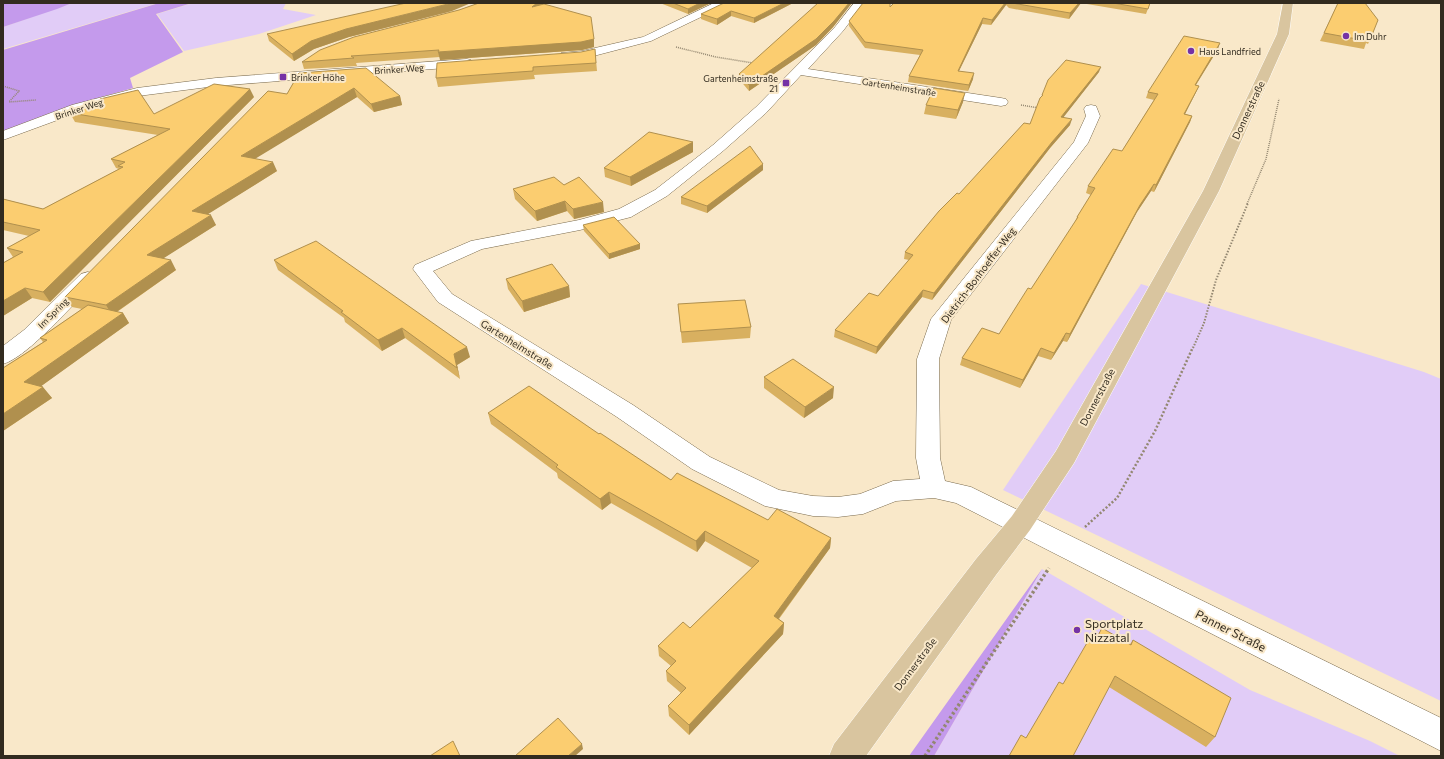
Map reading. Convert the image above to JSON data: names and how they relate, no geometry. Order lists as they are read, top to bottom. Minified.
{"streets":{"main road":["Donnerstraße"],"street":["Brinker Weg","Gartenheimstraße","Dietrich-Bonhoeffer-Weg","Im Spring","Panner Straße"]},"crossings":[["Gartenheimstraße","Donnerstraße"],["Gartenheimstraße","Dietrich-Bonhoeffer-Weg"],["Gartenheimstraße","Panner Straße"],["Donnerstraße","Panner Straße"]],"places":{"other":["Im Duhr","Haus Landfried","Sportplatz Nizzatal"],"transit":["Brinker Höhe","Gartenheimstraße 21"]}}
